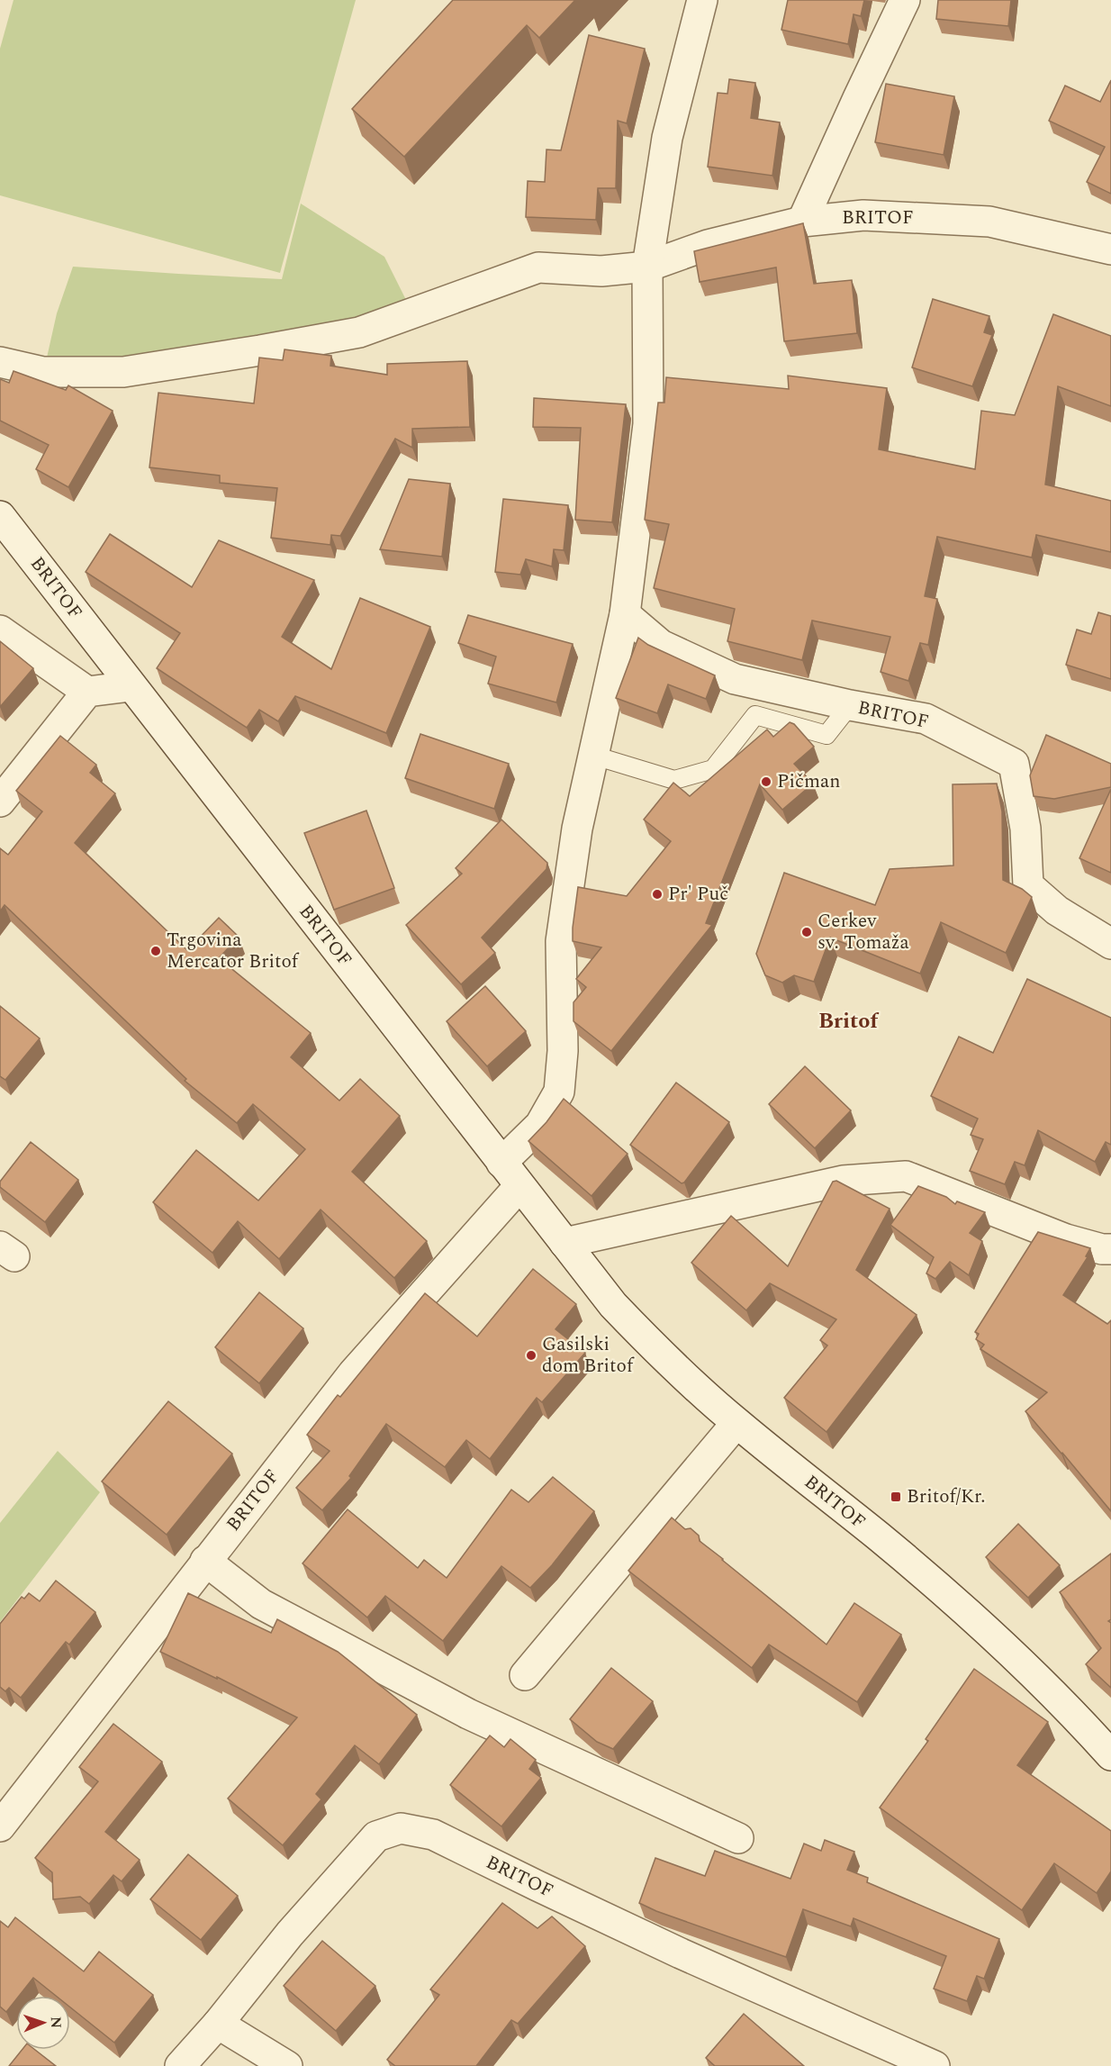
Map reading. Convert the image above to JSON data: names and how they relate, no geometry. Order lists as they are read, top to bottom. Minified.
{"streets":{"street":["BRITOF"]},"districts":["Britof"],"places":{"other":["Pičman","Pr' Puč","Cerkev sv. Tomaža","Trgovina Mercator Britof","Gasilski dom Britof"],"transit":["Britof/Kr."]},"north":"right"}
